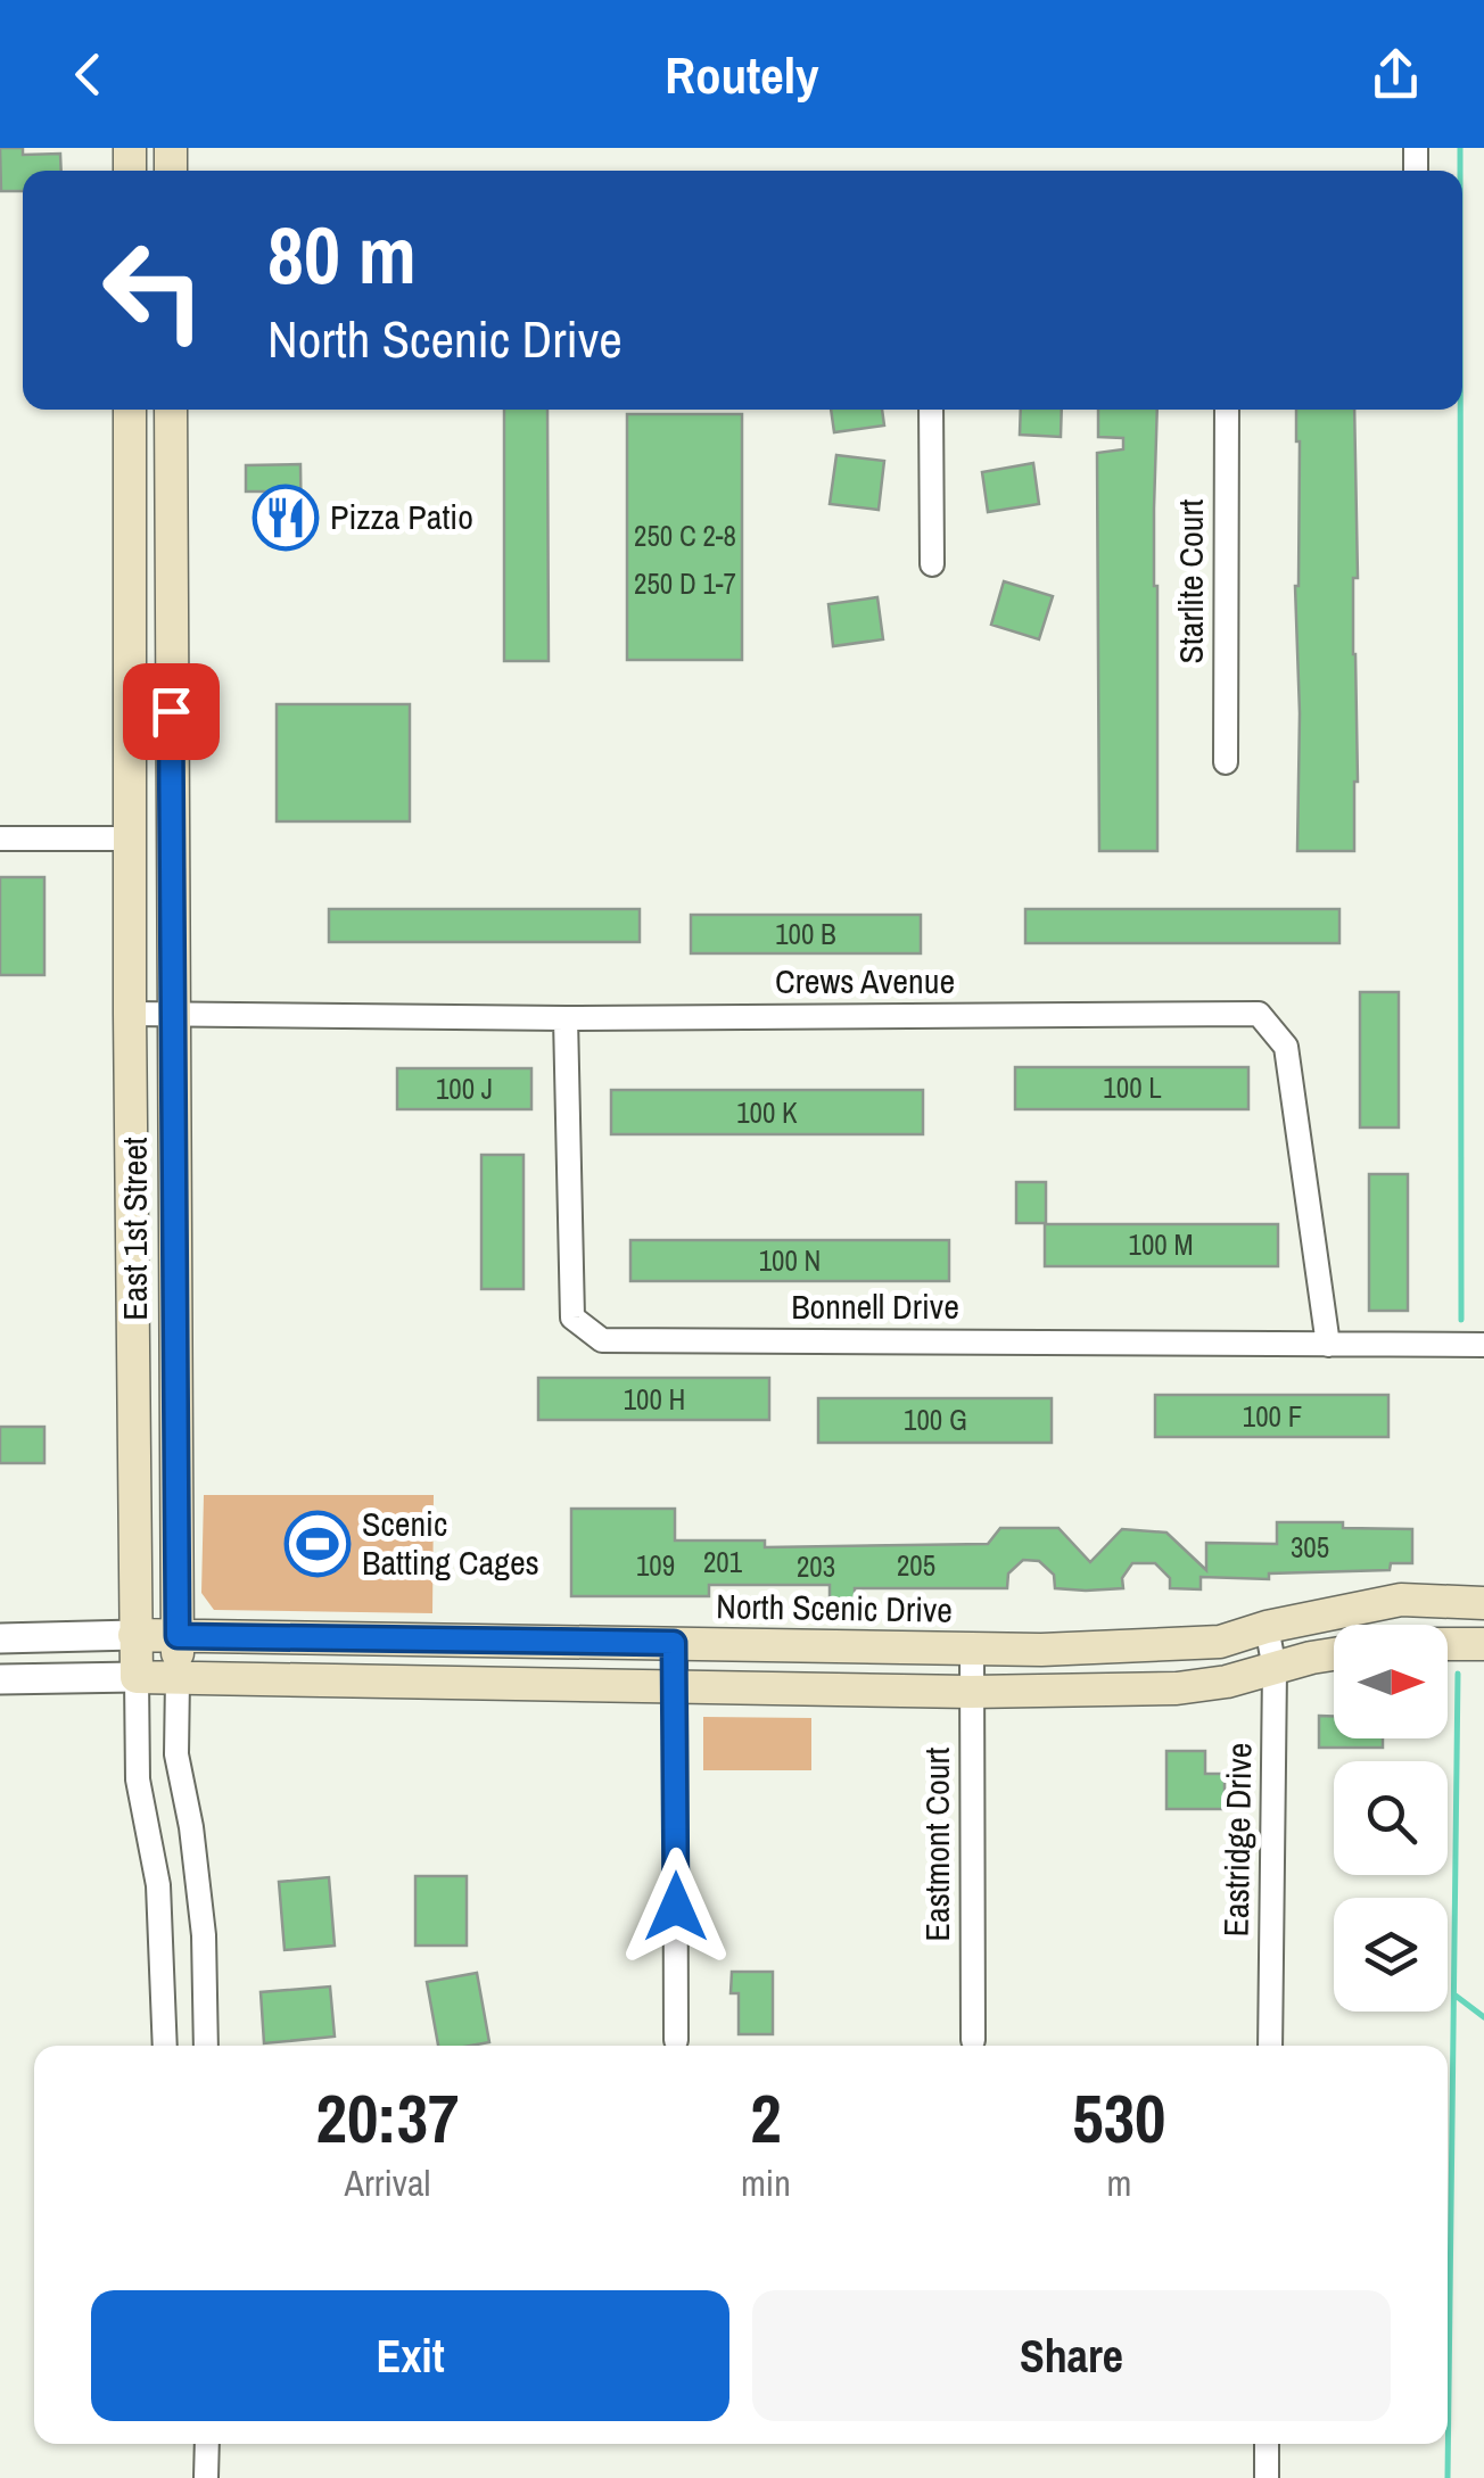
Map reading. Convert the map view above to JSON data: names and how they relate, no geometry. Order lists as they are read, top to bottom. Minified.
{"streets":{"main road":["East 1st Street","North Scenic Drive"],"street":["Starlite Court","Crews Avenue","Bonnell Drive","Eastridge Drive","Eastmont Court"]},"crossings":[["Crews Avenue","East 1st Street"],["Crews Avenue","Bonnell Drive"],["East 1st Street","North Scenic Drive"],["North Scenic Drive","Eastridge Drive"],["North Scenic Drive","Eastmont Court"]],"places":{"restaurant":["Pizza Patio"],"sports":["Scenic Batting Cages"]},"house_numbers":["250 C 2-8","250 D 1-7","100 B","100 L","100 J","100 K","100 M","100 N","100 H","100 F","100 G","305","201","109","205","203"],"north":"right","page":{"header":"Routely","turn":["80 m","North Scenic Drive"],"eta":["20:37","Arrival","2","min","530","m"],"buttons":["Exit","Share"]}}
